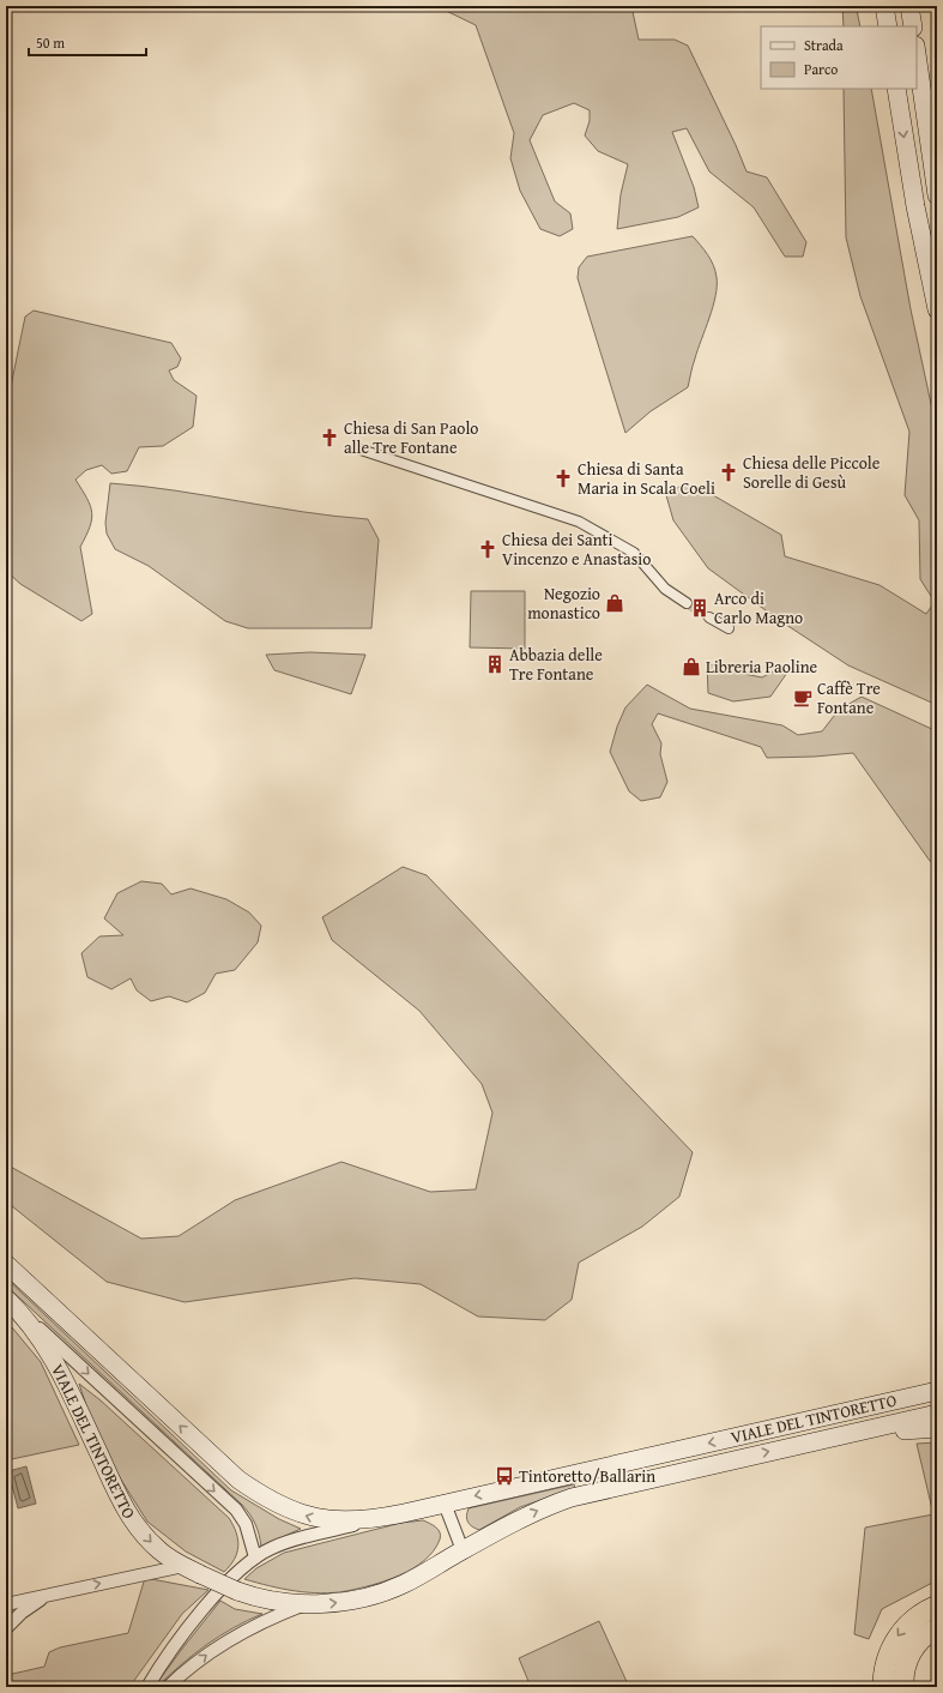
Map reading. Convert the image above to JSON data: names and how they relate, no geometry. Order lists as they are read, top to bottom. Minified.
{"streets":{"main road":["VIALE DEL TINTORETTO"]},"places":{"church":["Chiesa di San Paolo alle Tre Fontane","Chiesa delle Piccole Sorelle di Gesù","Chiesa di Santa Maria in Scala Coeli","Chiesa dei Santi Vincenzo e Anastasio"],"shop":["Negozio monastico","Libreria Paoline"],"building":["Arco di Carlo Magno","Abbazia delle Tre Fontane"],"cafe":["Caffè Tre Fontane"],"bus stop":["Tintoretto/Ballarin"]},"legend":["Strada","Parco"],"scale_bar":"50 m"}
